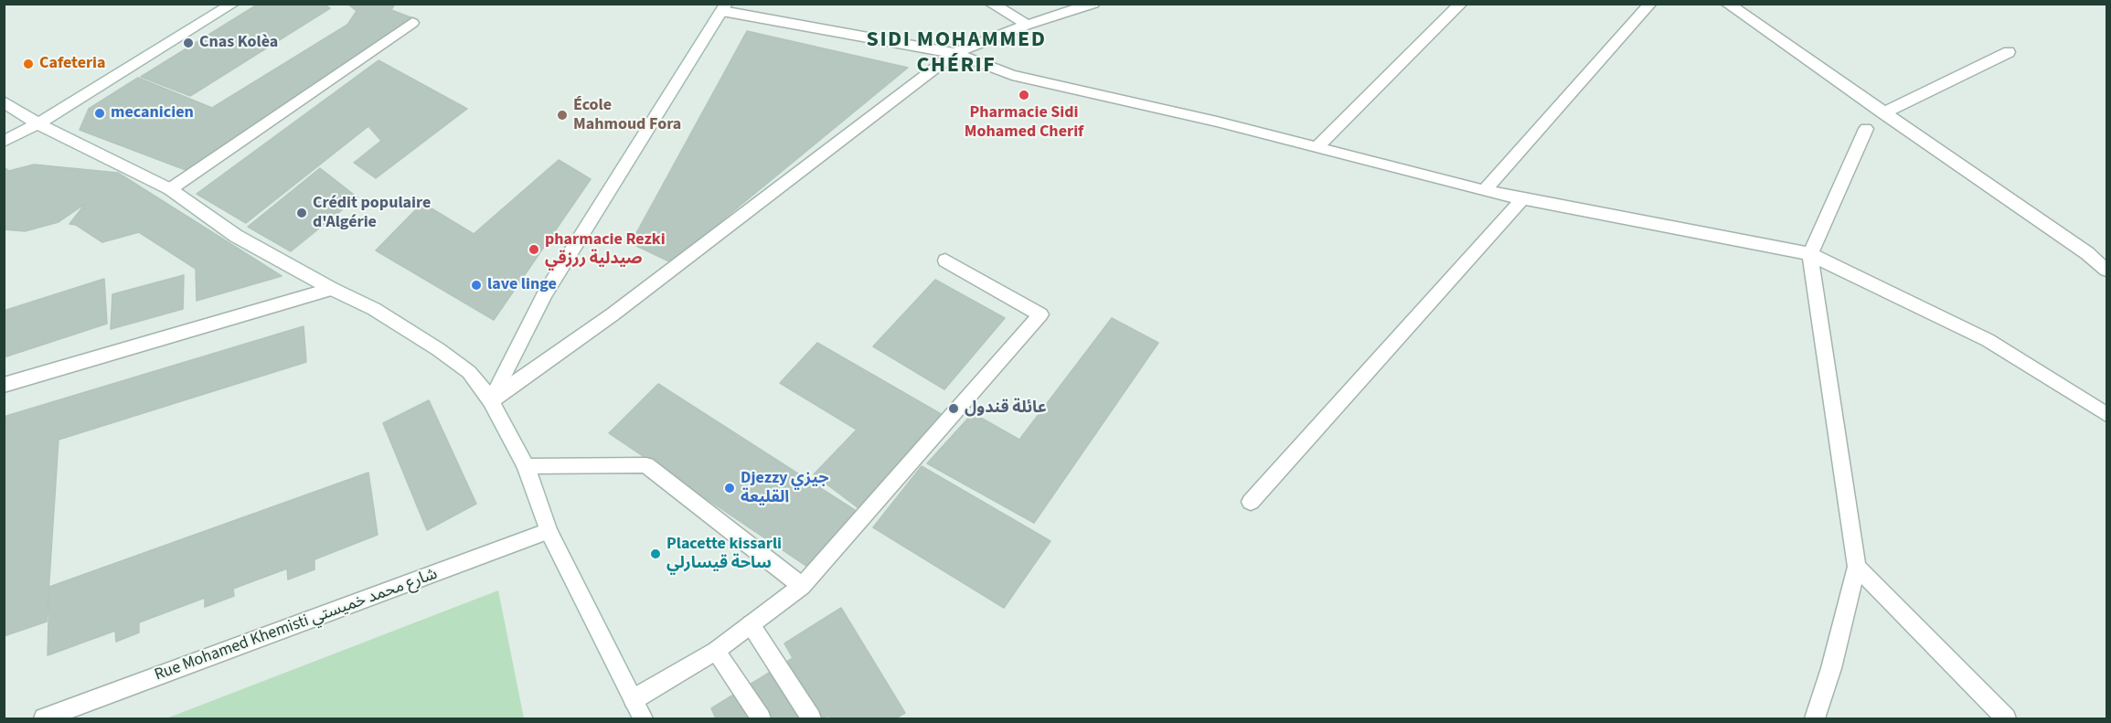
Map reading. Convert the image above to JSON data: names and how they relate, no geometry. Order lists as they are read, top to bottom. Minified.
{"streets":{"street":["Rue Mohamed Khemisti شارع محمد خميستي"]},"districts":["SIDI MOHAMMED CHÉRIF"],"places":["Cnas Kolèa","Cafeteria","Pharmacie Sidi Mohamed Cherif","mecanicien","École Mahmoud Fora","Crédit populaire d'Algérie","pharmacie Rezki صيدلية ررزقي","lave linge","عائلة قندول","Djezzy جيزي القليعة","Placette kissarli ساحة قيسارلي"]}
